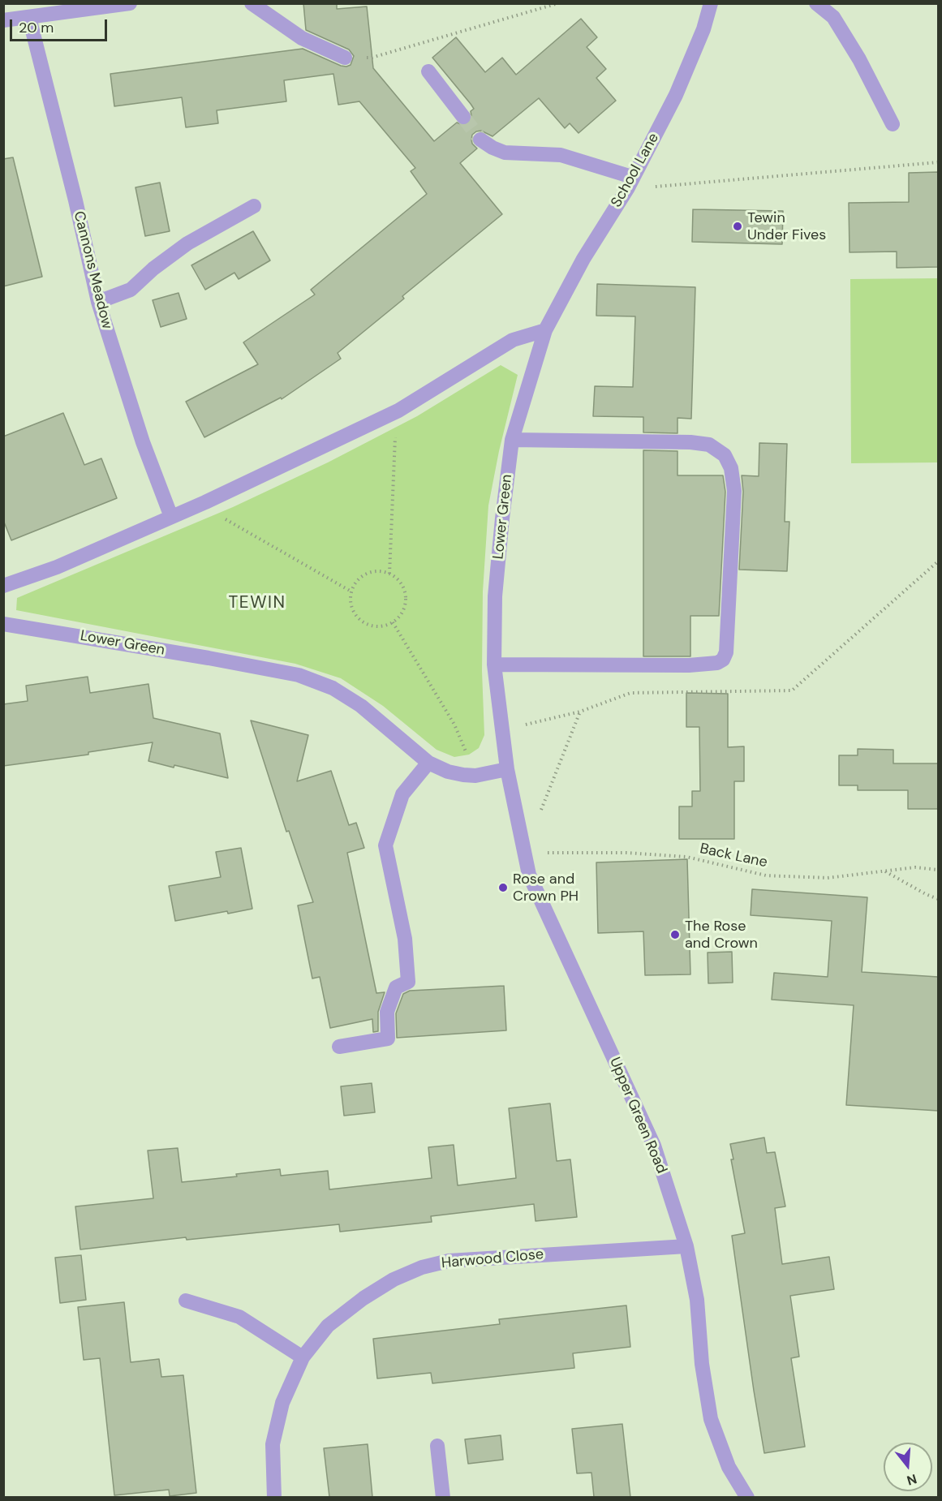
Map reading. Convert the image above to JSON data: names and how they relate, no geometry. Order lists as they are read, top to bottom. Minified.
{"streets":{"street":["School Lane","Cannons Meadow","Lower Green","Upper Green Road","Harwood Close"],"path":["Back Lane"]},"crossings":[["School Lane","Lower Green"],["Lower Green","Upper Green Road"],["Back Lane","Upper Green Road"],["Upper Green Road","Harwood Close"]],"districts":["TEWIN"],"places":["Tewin Under Fives","Rose and Crown PH","The Rose and Crown"],"scale_bar":"20 m","north":"bottom"}
